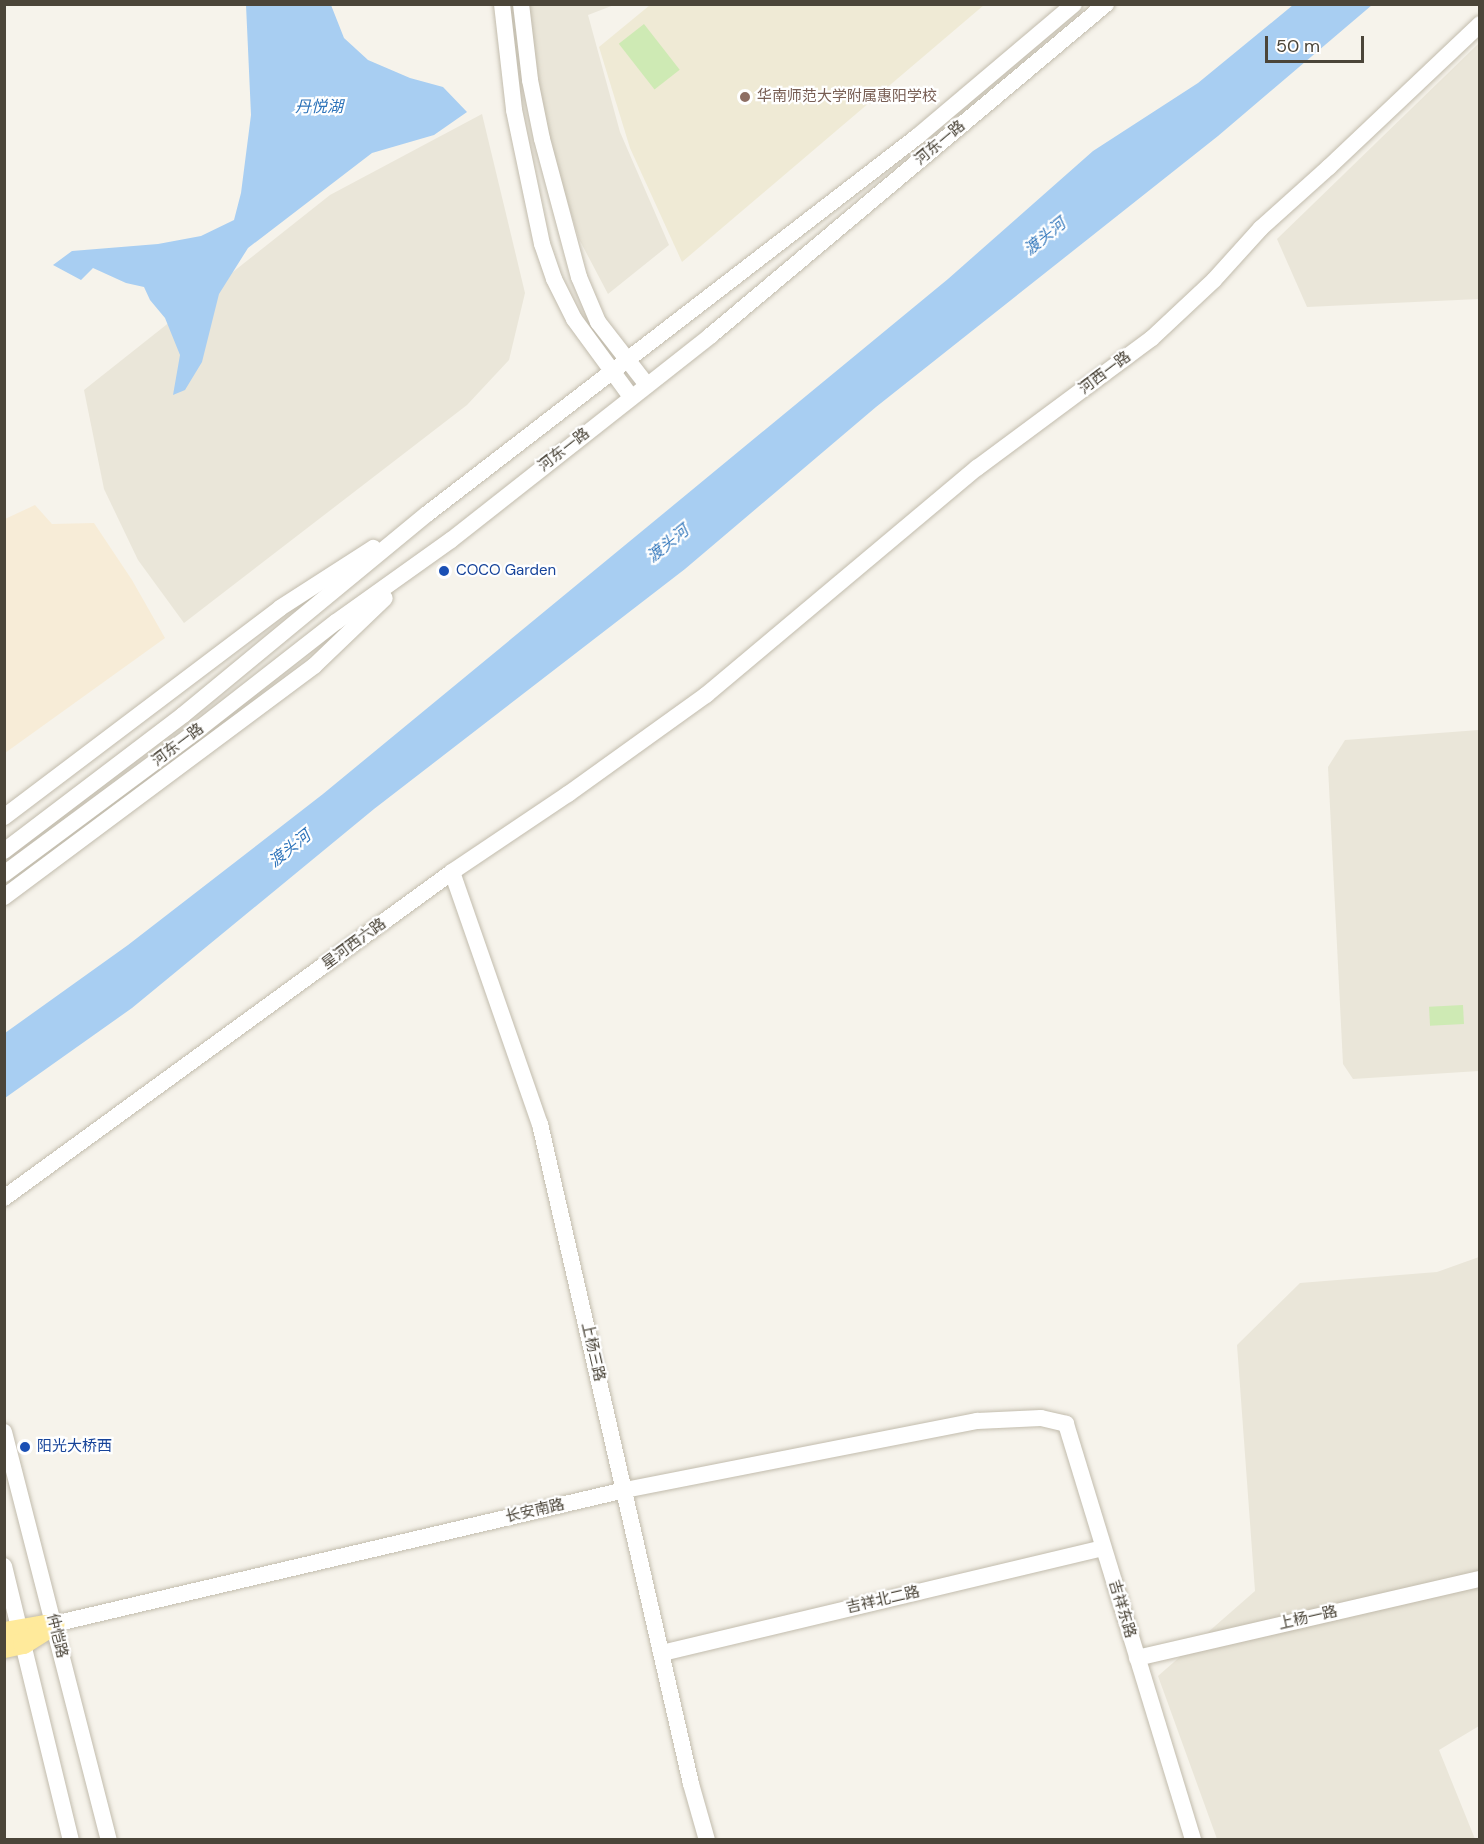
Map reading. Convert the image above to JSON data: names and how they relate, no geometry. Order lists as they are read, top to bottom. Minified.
{"streets":{"main road":["长安南路"],"street":["河东一路","河西一路","星河西六路","上杨三路","吉祥北二路","吉祥东路","上杨一路","仲恺路"]},"crossings":[["河西一路","星河西六路"],["星河西六路","上杨三路"],["上杨三路","长安南路"],["上杨三路","吉祥北二路"],["长安南路","吉祥东路"],["长安南路","仲恺路"],["吉祥北二路","吉祥东路"],["吉祥东路","上杨一路"]],"water":["丹悦湖","渡头河"],"places":["华南师范大学附属惠阳学校","COCO Garden","阳光大桥西"],"scale_bar":"50 m"}
